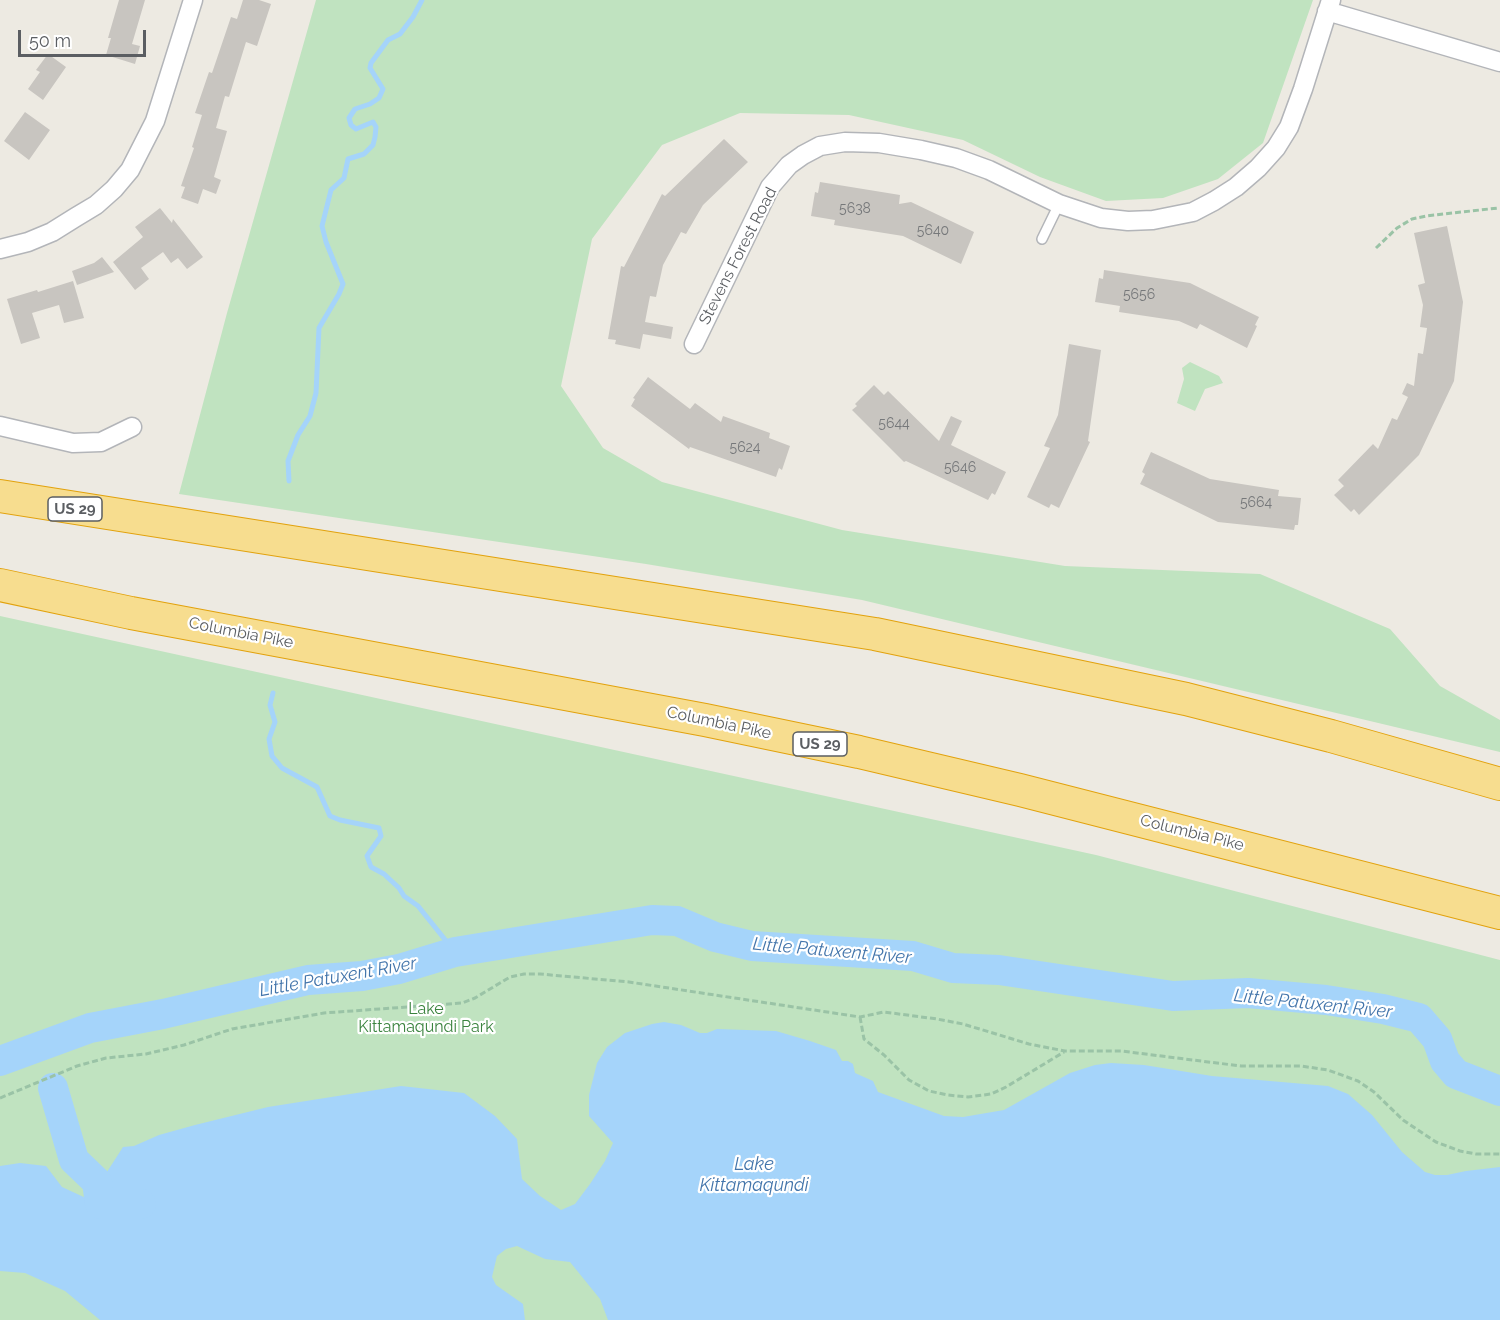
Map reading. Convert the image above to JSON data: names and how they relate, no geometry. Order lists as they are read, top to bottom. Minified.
{"streets":{"highway":["US 29","Columbia Pike"],"street":["Stevens Forest Road"]},"water":["Little Patuxent River","Lake Kittamaqundi"],"parks":["Lake Kittamaqundi Park"],"house_numbers":["5638","5640","5656","5644","5624","5646","5664"],"scale_bar":"50 m"}
